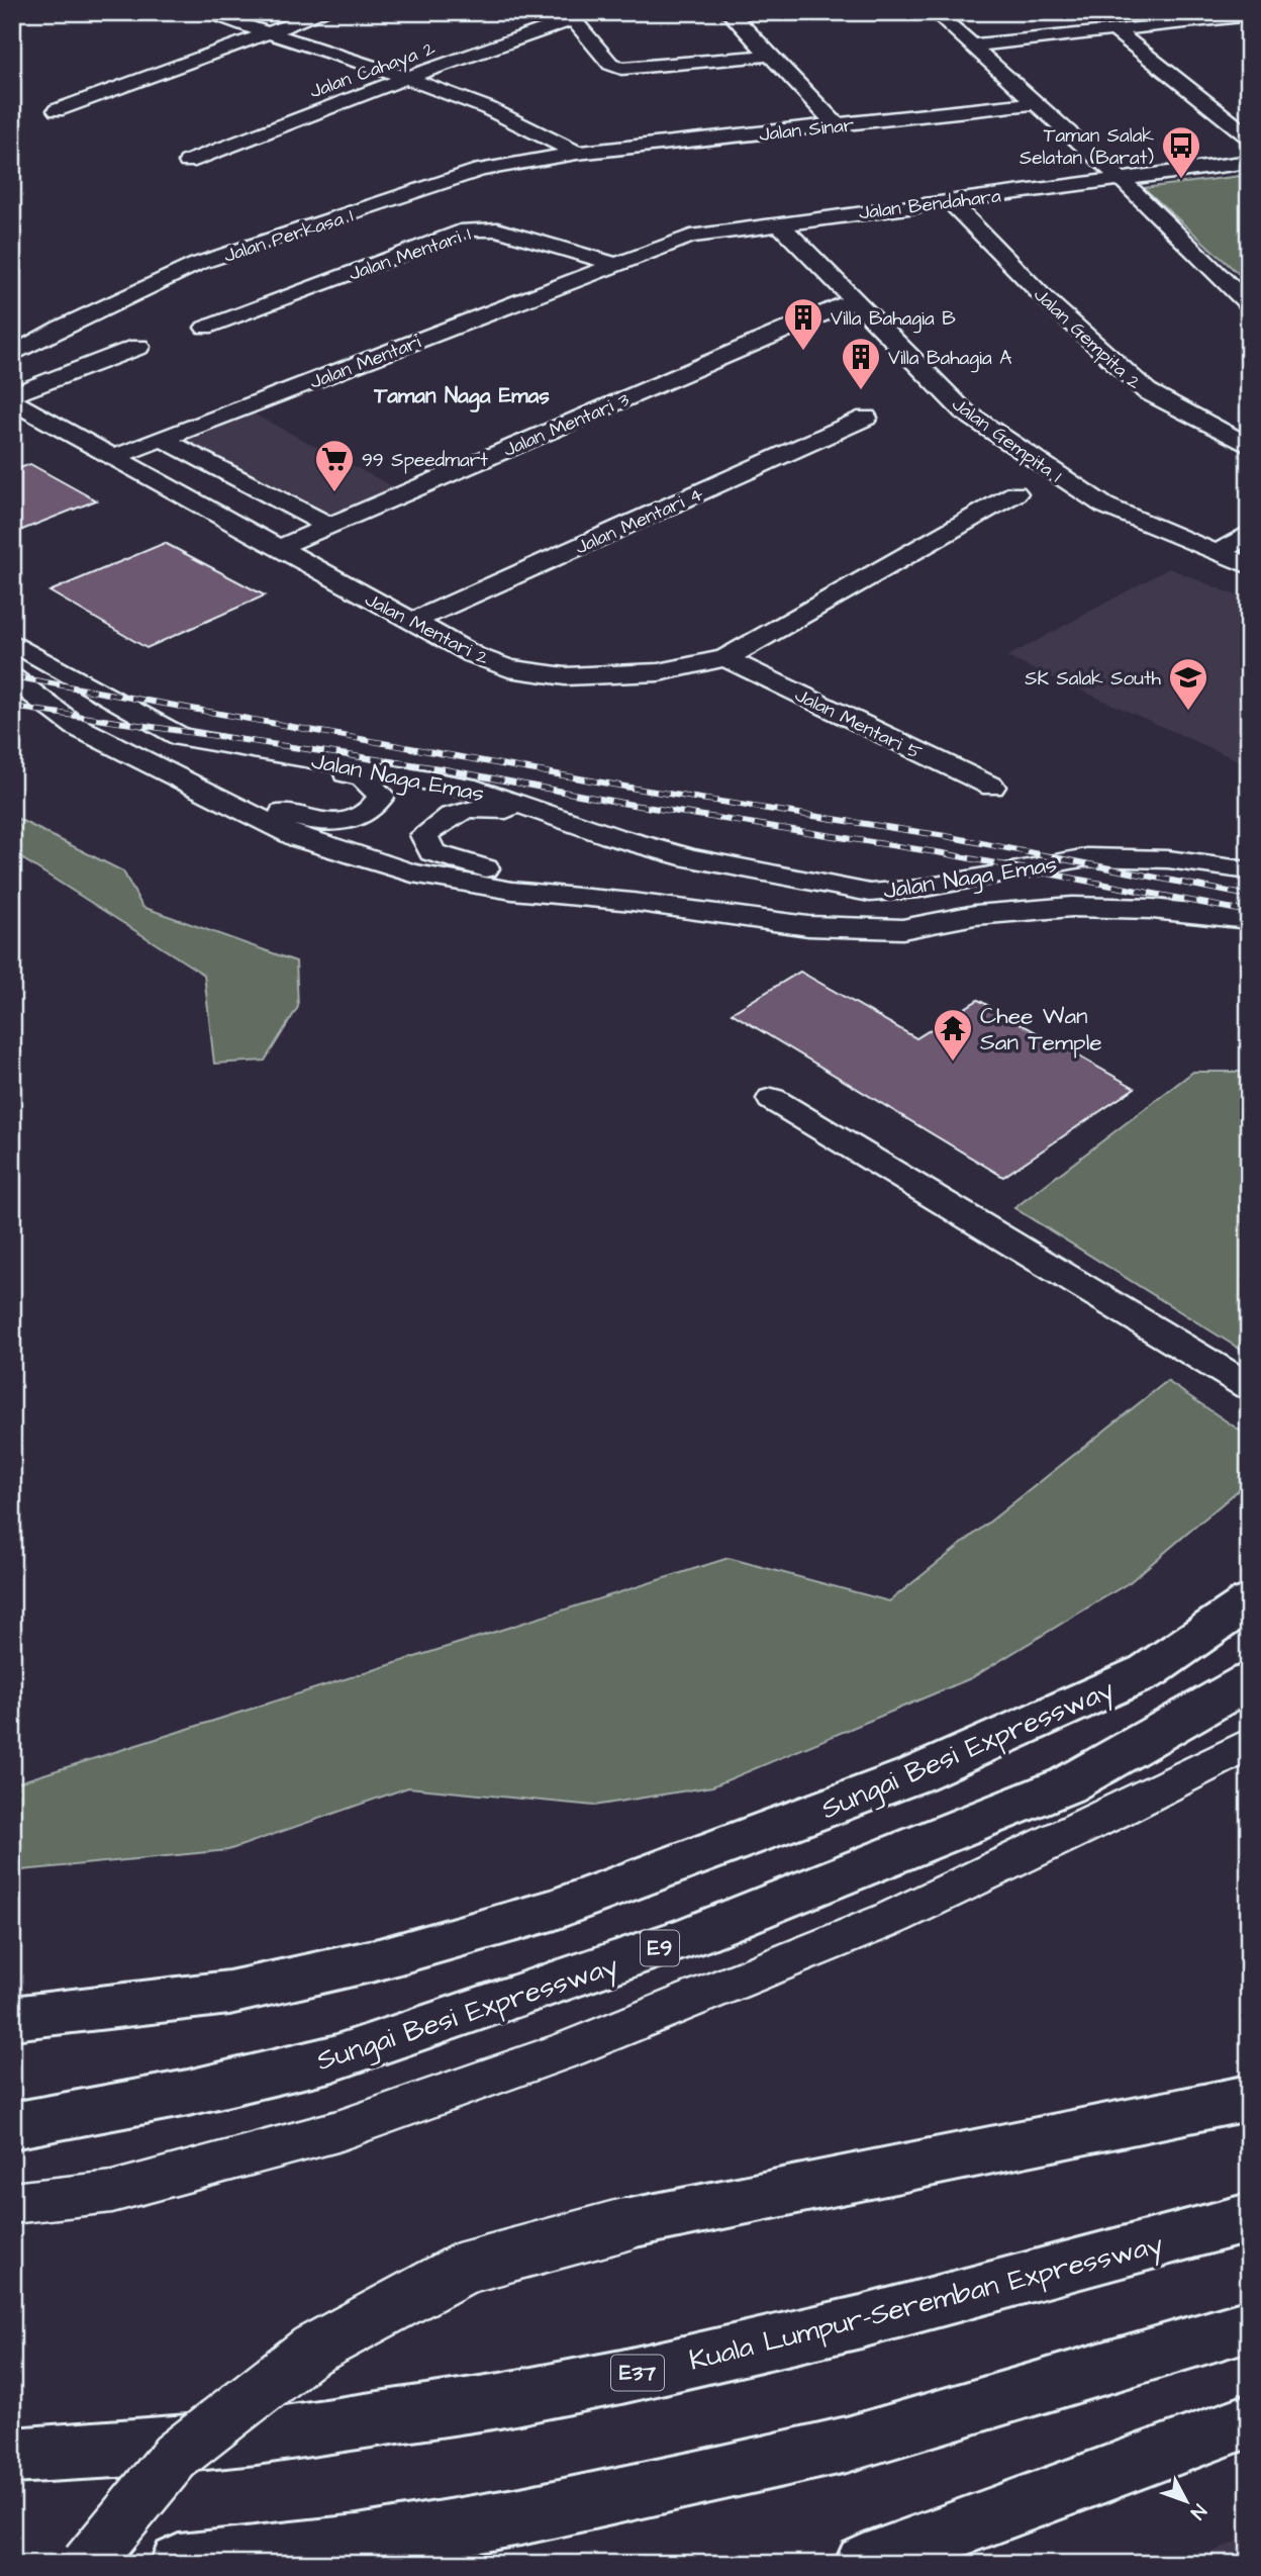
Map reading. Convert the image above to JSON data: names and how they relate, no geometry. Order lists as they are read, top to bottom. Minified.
{"streets":{"highway":["Sungai Besi Expressway","E9","Kuala Lumpur–Seremban Expressway","E37"],"street":["Jalan Cahaya 2","Jalan Sinar","Jalan Bendahara","Jalan Perkasa 1","Jalan Mentari 1","Jalan Gempita 2","Jalan Mentari","Jalan Mentari 3","Jalan Gempita 1","Jalan Mentari 4","Jalan Mentari 2","Jalan Mentari 5","Jalan Naga Emas"]},"crossings":[["Jalan Sinar","Jalan Perkasa 1"],["Jalan Bendahara","Jalan Mentari 1"],["Jalan Bendahara","Jalan Gempita 2"],["Jalan Bendahara","Jalan Mentari"],["Jalan Bendahara","Jalan Gempita 1"],["Jalan Mentari 1","Jalan Mentari"],["Jalan Mentari","Jalan Mentari 2"],["Jalan Mentari 3","Jalan Gempita 1"],["Jalan Mentari 3","Jalan Mentari 2"],["Jalan Mentari 4","Jalan Mentari 2"],["Jalan Mentari 2","Jalan Mentari 5"]],"districts":["Taman Naga Emas"],"places":{"bus stop":["Taman Salak Selatan (Barat)"],"building":["Villa Bahagia B","Villa Bahagia A"],"supermarket":["99 Speedmart"],"school or university":["SK Salak South"],"temple":["Chee Wan San Temple"]},"north":"bottom right"}
